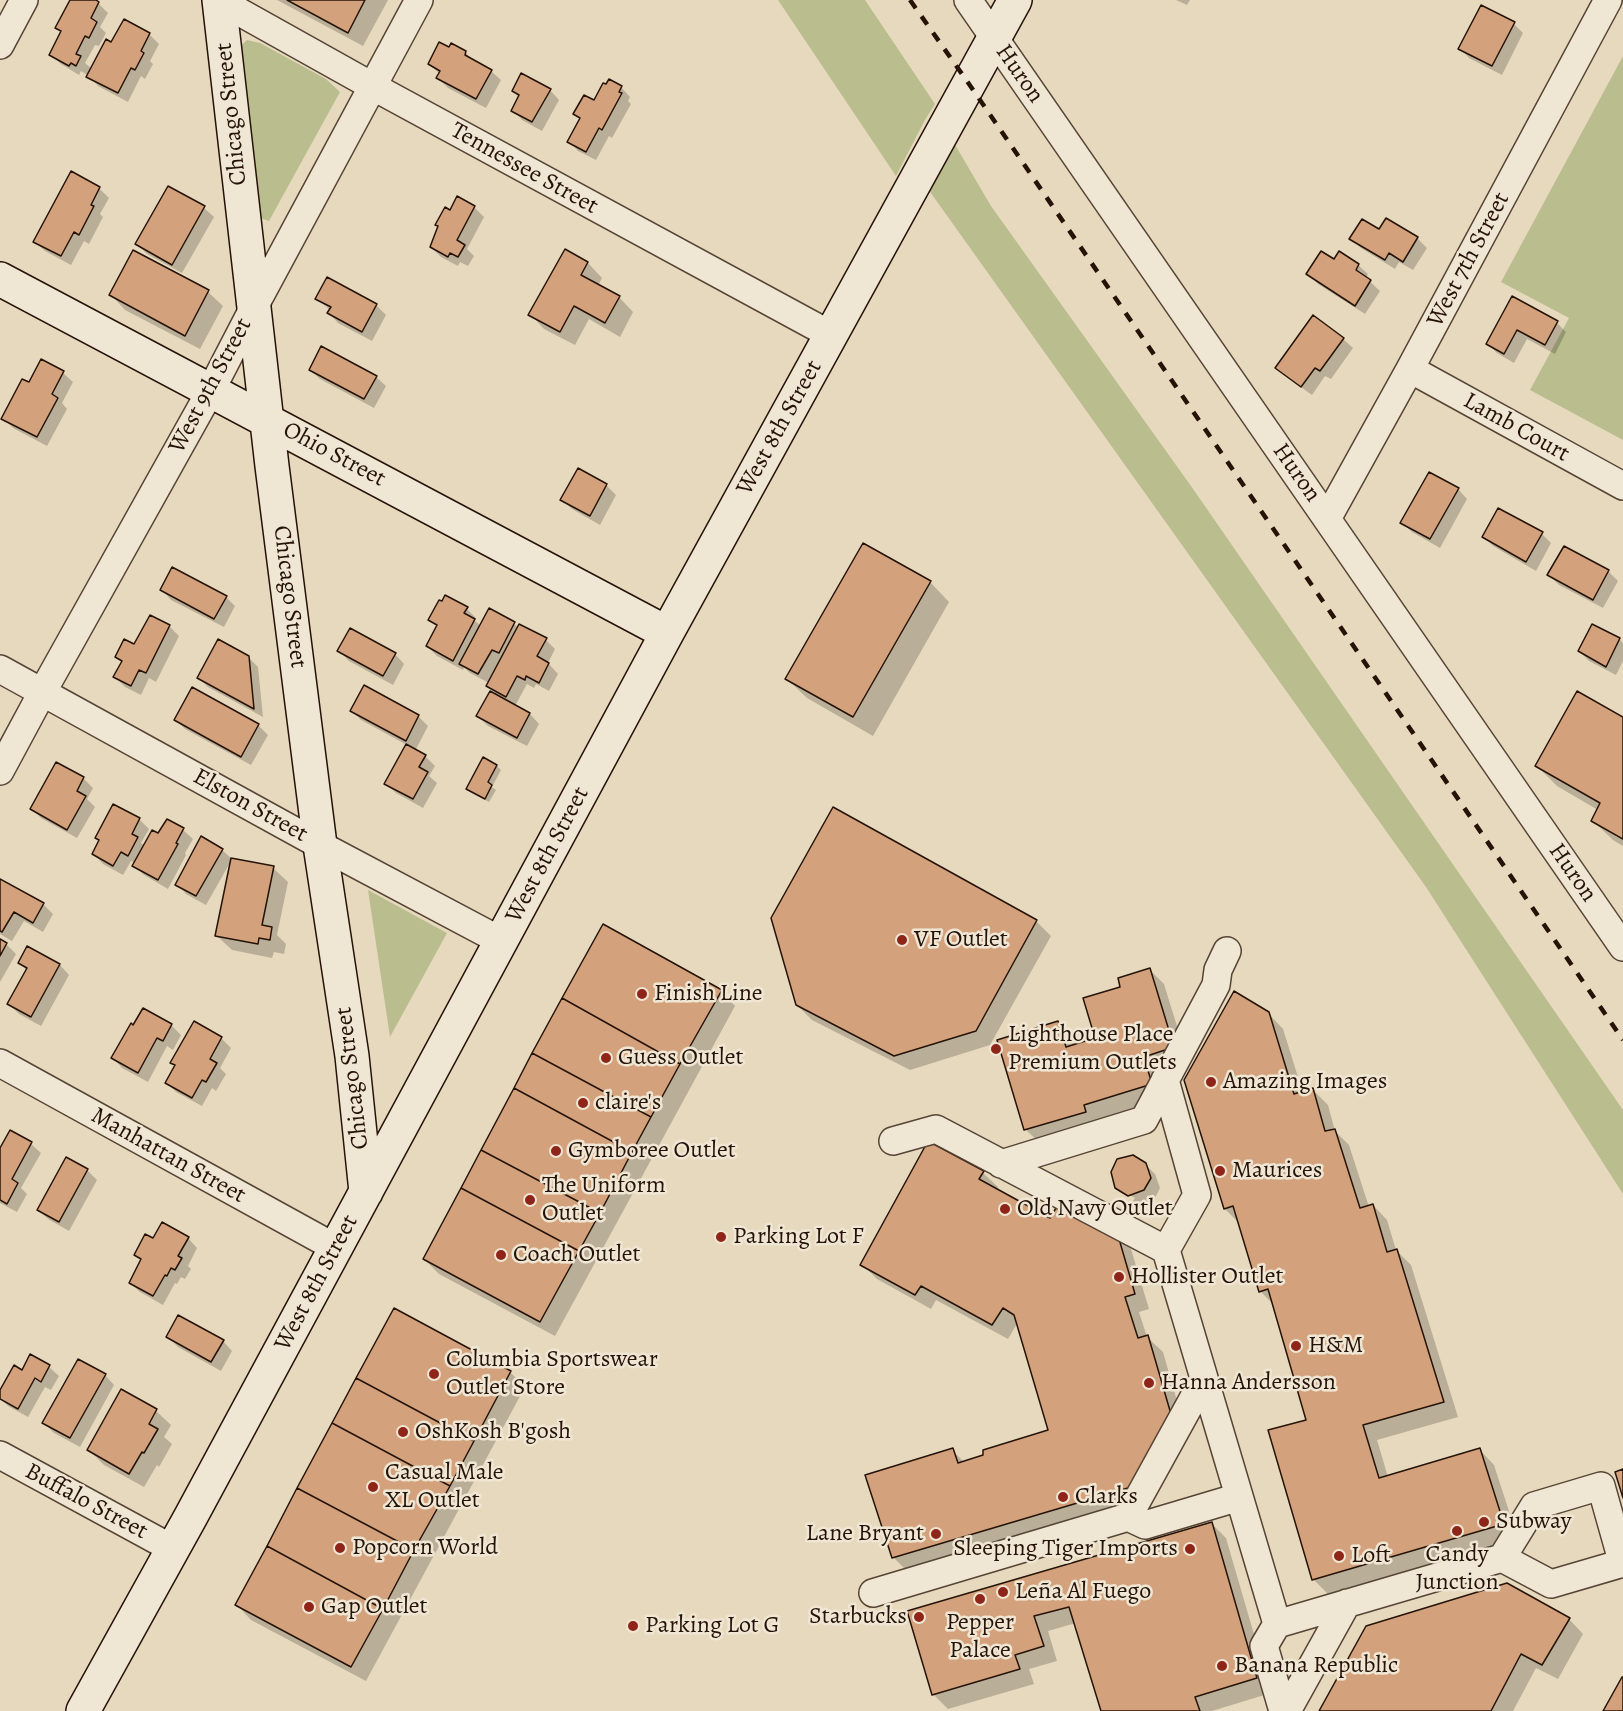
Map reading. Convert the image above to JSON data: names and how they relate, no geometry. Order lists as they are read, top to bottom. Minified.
{"streets":{"street":["Huron","Chicago Street","Tennessee Street","West 7th Street","West 9th Street","West 8th Street","Lamb Court","Ohio Street","Elston Street","Manhattan Street","Buffalo Street"]},"crossings":[["Huron","West 7th Street"],["Huron","West 8th Street"],["Chicago Street","Tennessee Street"],["Chicago Street","West 9th Street"],["Chicago Street","West 8th Street"],["Chicago Street","Ohio Street"],["Chicago Street","Elston Street"],["Tennessee Street","West 9th Street"],["Tennessee Street","West 8th Street"],["West 7th Street","Lamb Court"],["West 9th Street","Ohio Street"],["West 9th Street","Elston Street"],["West 8th Street","Ohio Street"],["West 8th Street","Elston Street"],["West 8th Street","Manhattan Street"],["West 8th Street","Buffalo Street"]],"places":["VF Outlet","Finish Line","Lighthouse Place Premium Outlets","Guess Outlet","Amazing Images","claire's","Gymboree Outlet","Maurices","The Uniform Outlet","Old Navy Outlet","Parking Lot F","Coach Outlet","Hollister Outlet","H&M","Columbia Sportswear Outlet Store","Hanna Andersson","OshKosh B'gosh","Casual Male XL Outlet","Clarks","Subway","Candy Junction","Lane Bryant","Popcorn World","Sleeping Tiger Imports","Loft","Leña Al Fuego","Pepper Palace","Gap Outlet","Starbucks","Parking Lot G","Banana Republic"]}
